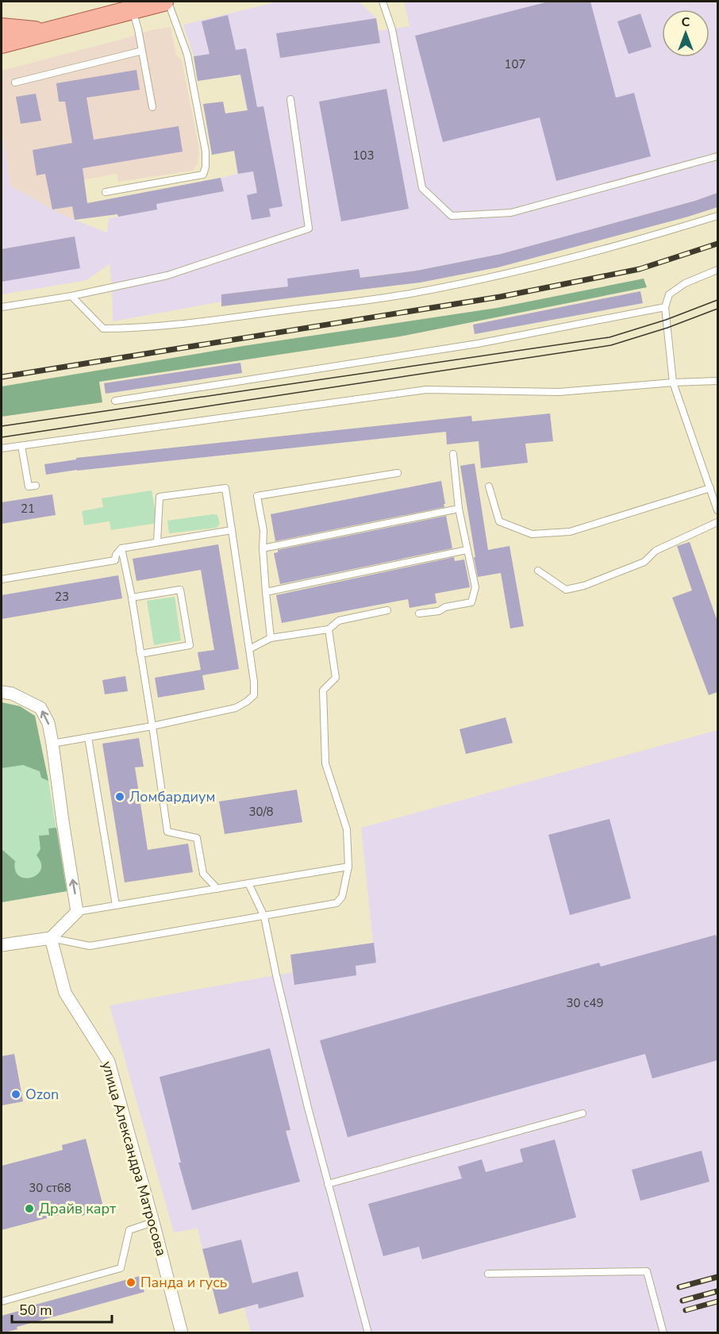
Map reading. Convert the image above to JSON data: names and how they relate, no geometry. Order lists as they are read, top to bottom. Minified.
{"streets":{"street":["улица Александра Матросова"]},"places":["Ломбардиум","Ozon","Драйв карт","Панда и гусь"],"house_numbers":["107","103","21","23","30/8","30 с49","30 ст68"],"scale_bar":"50 m","north":"top"}
